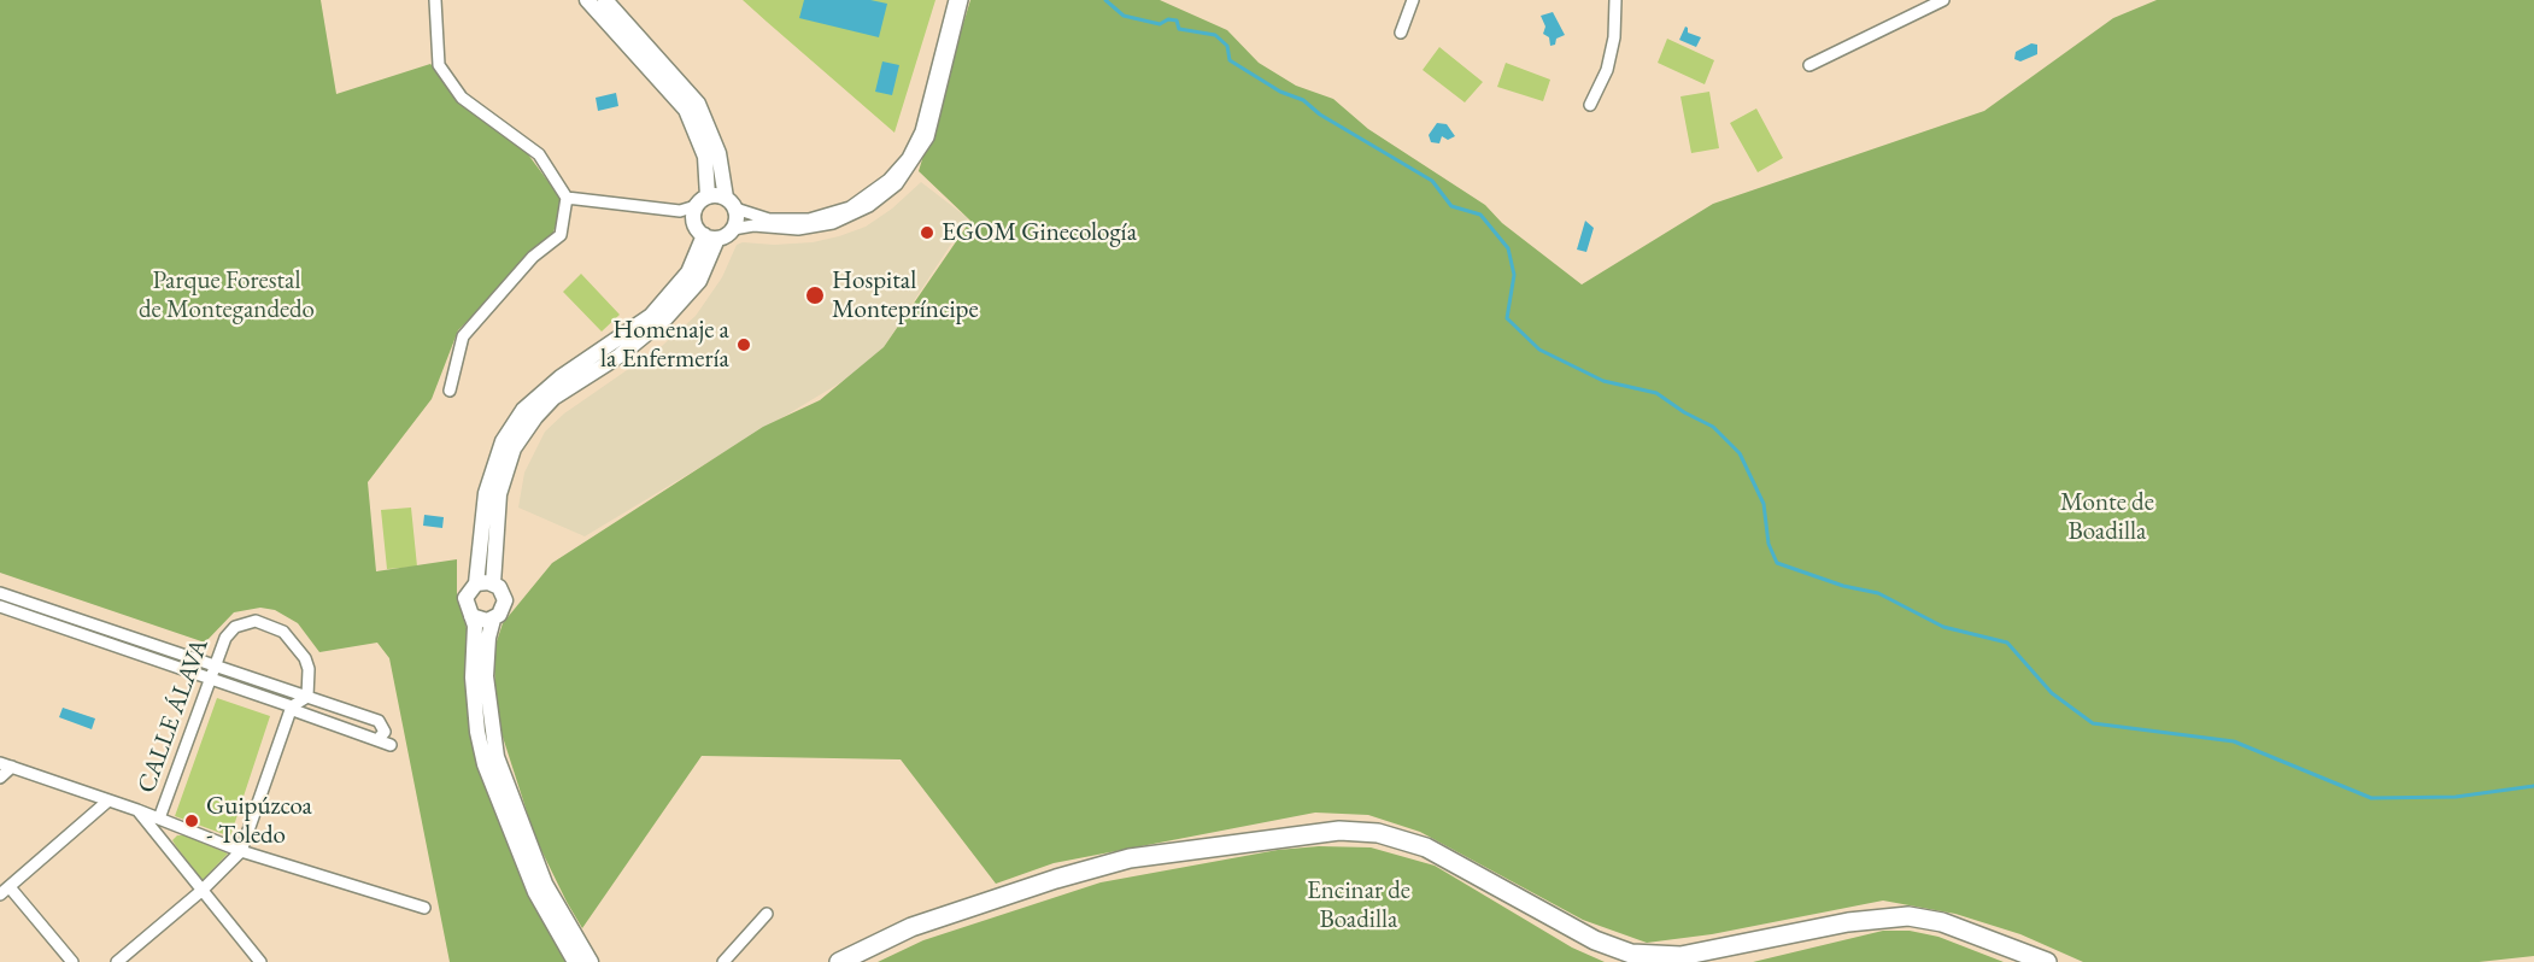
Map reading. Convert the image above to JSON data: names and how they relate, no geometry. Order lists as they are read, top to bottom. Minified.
{"streets":{"street":["CALLE ÁLAVA"]},"parks":["Parque Forestal de Montegandedo","Monte de Boadilla","Encinar de Boadilla"],"places":["EGOM Ginecología","Hospital Montepríncipe","Homenaje a la Enfermería","Guipúzcoa - Toledo"]}
